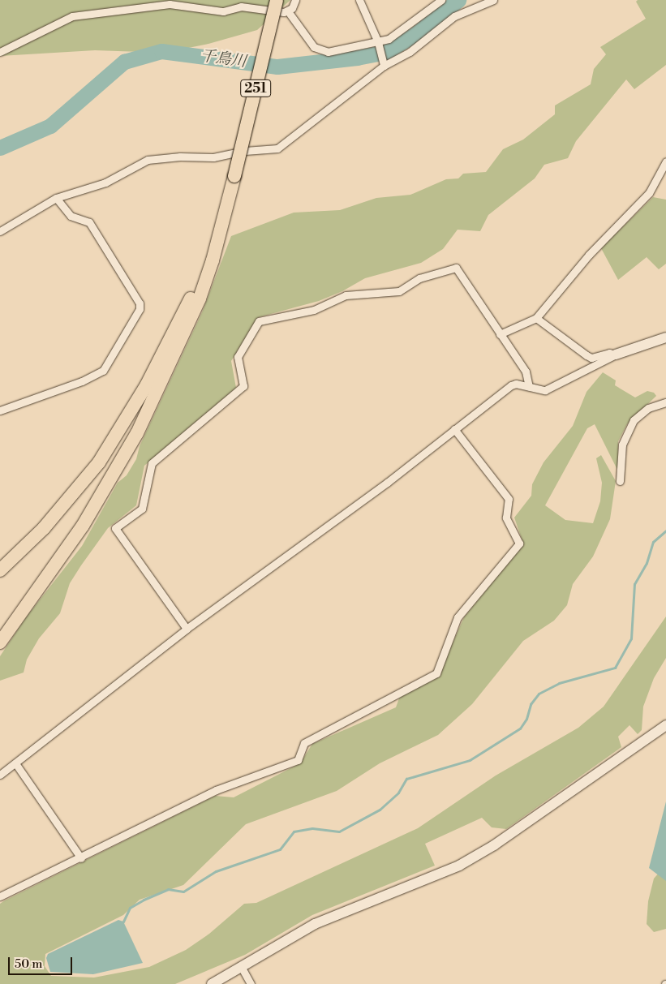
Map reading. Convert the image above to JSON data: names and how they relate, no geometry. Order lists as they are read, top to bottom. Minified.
{"streets":{"highway":["251"]},"water":["千鳥川"],"scale_bar":"50 m"}
